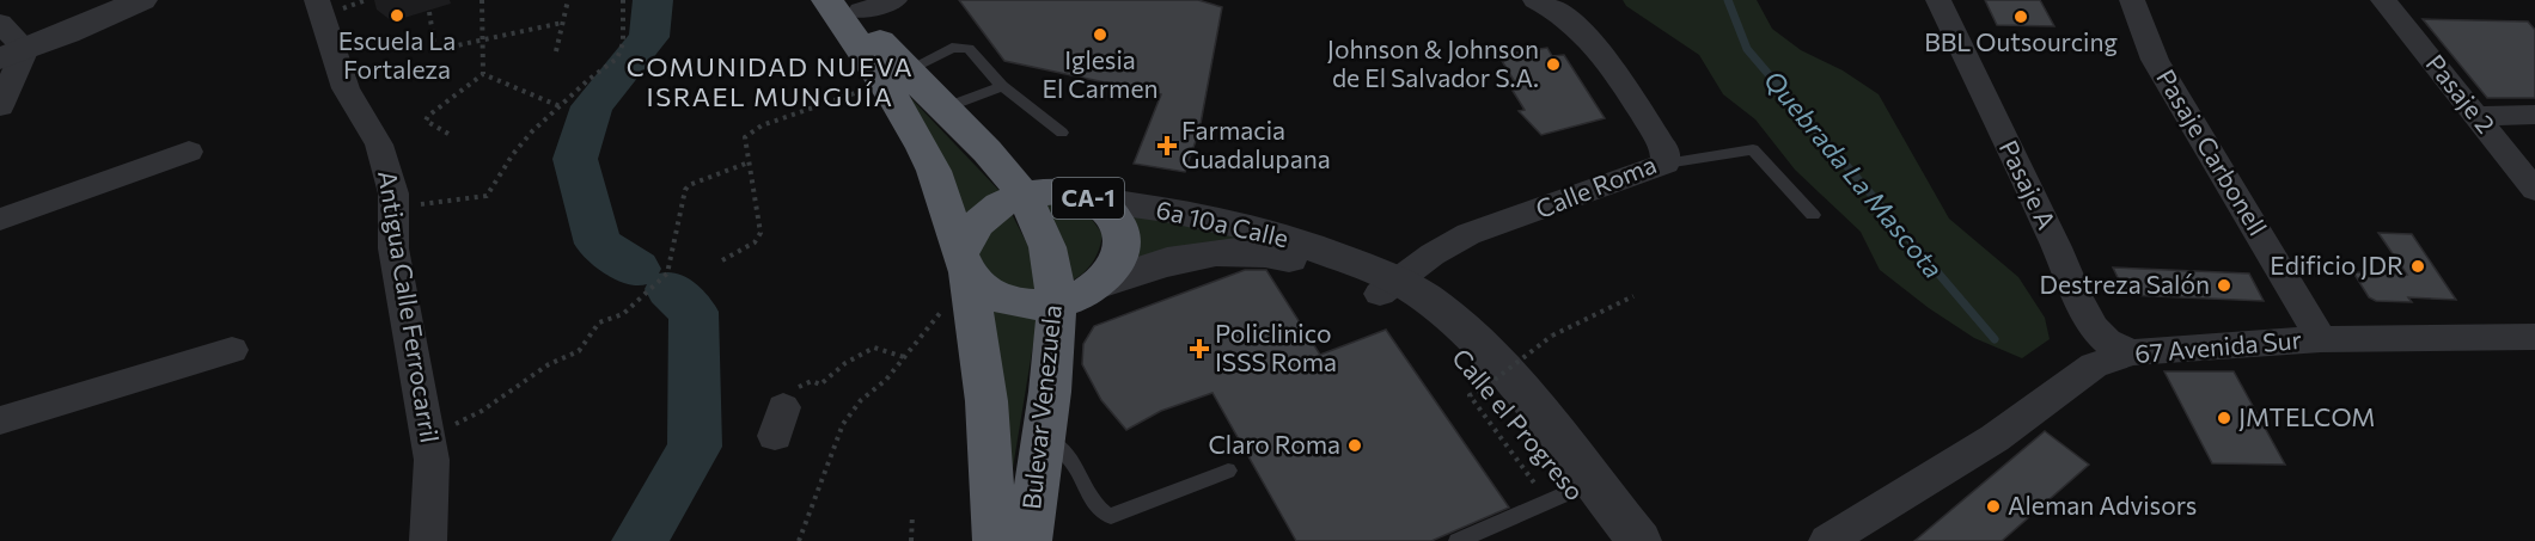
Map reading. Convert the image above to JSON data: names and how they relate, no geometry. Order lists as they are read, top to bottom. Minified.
{"streets":{"highway":["CA-1","Bulevar Venezuela"],"street":["Pasaje 2","Pasaje Carbonell","Pasaje A","Calle Roma","6a 10a Calle","Antigua Calle Ferrocarril","67 Avenida Sur","Calle el Progreso"]},"crossings":[["Pasaje Carbonell","67 Avenida Sur"],["Pasaje A","67 Avenida Sur"],["Calle Roma","Calle el Progreso"],["CA-1","6a 10a Calle"],["CA-1","Bulevar Venezuela"],["6a 10a Calle","Calle el Progreso"]],"districts":["COMUNIDAD NUEVA ISRAEL MUNGUÍA"],"water":["Quebrada La Mascota"],"places":{"other":["Escuela La Fortaleza","BBL Outsourcing","Iglesia El Carmen","Johnson & Johnson de El Salvador S.A.","Edificio JDR","Destreza Salón","JMTELCOM","Claro Roma","Aleman Advisors"],"health":["Farmacia Guadalupana","Policlinico ISSS Roma"]}}
